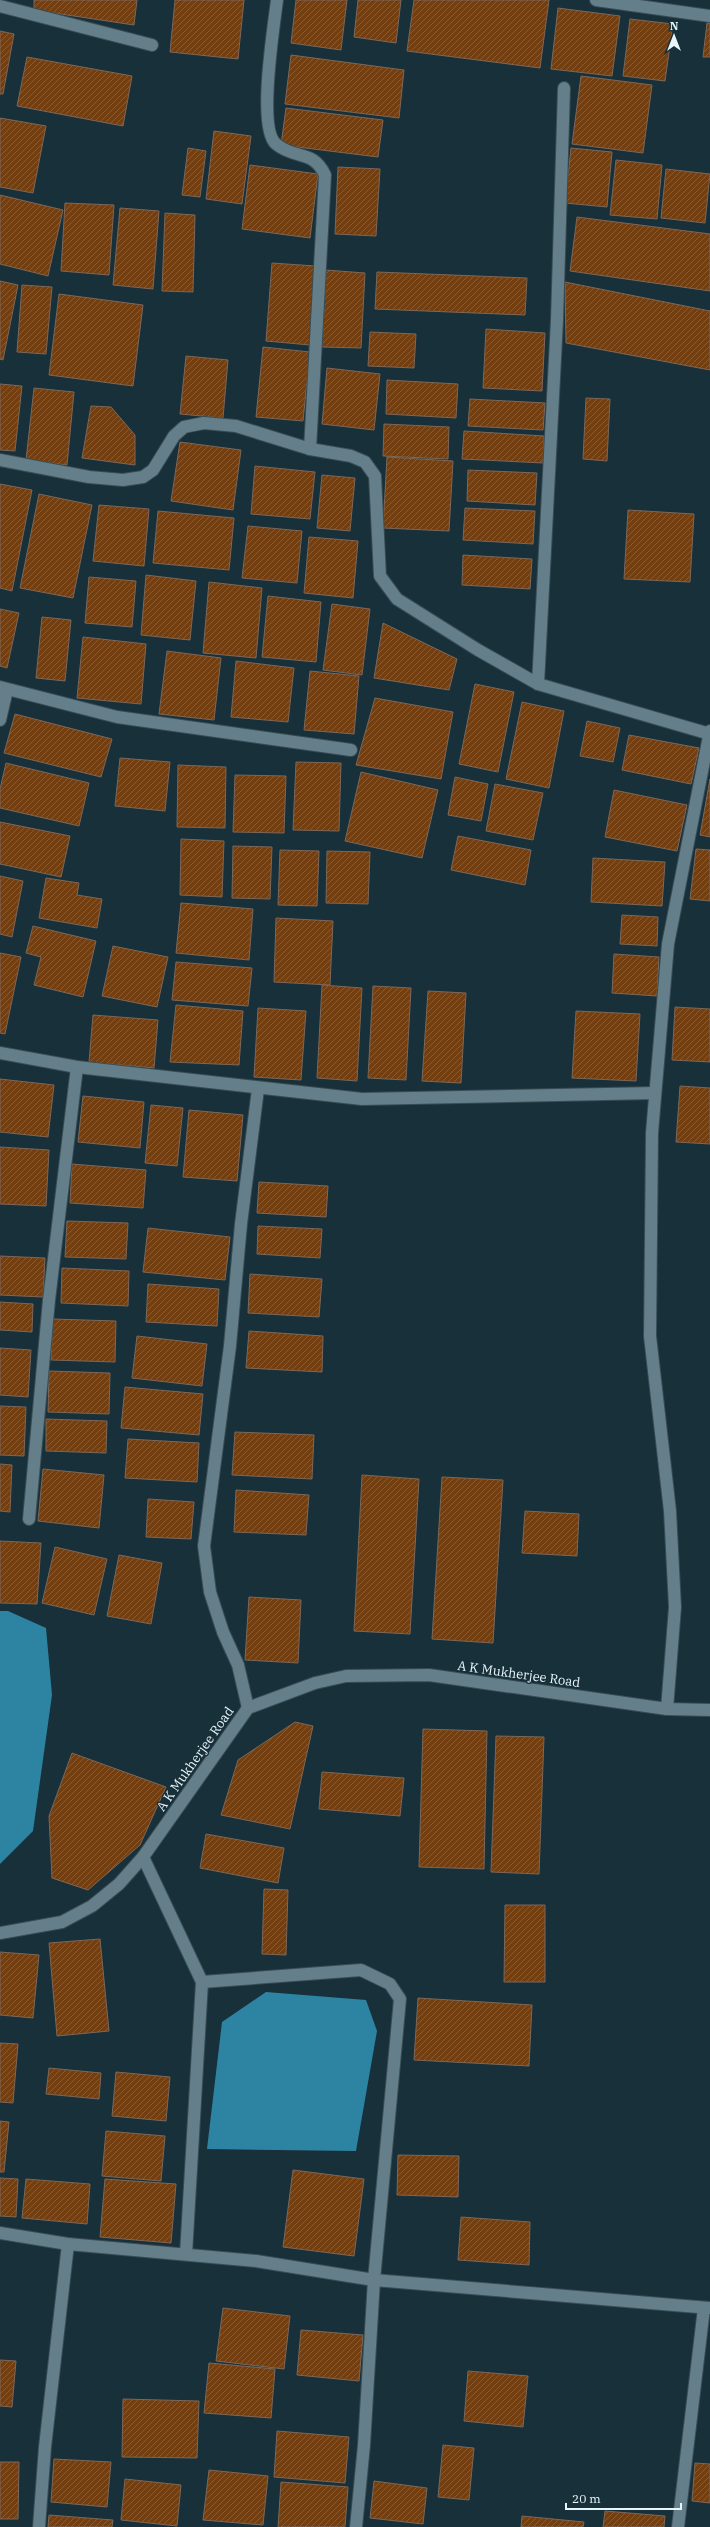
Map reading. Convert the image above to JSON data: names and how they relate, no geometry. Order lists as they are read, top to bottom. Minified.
{"streets":{"street":["A K Mukherjee Road"]},"scale_bar":"20 m","north":"top"}
